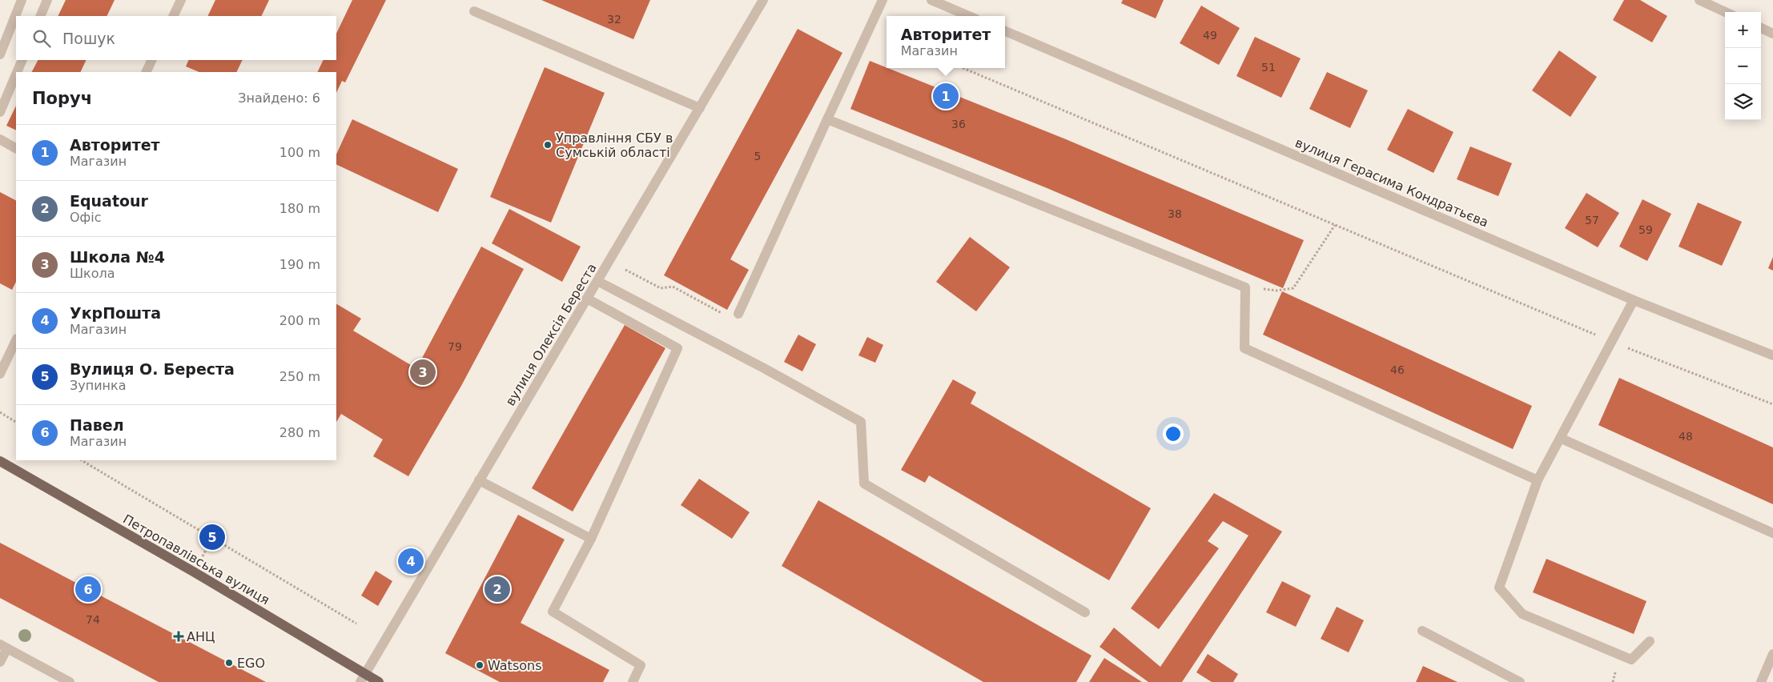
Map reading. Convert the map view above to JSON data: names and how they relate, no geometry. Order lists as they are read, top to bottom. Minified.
{"streets":{"main road":["Петропавлівська вулиця"],"street":["вулиця Герасима Кондратьєва","вулиця Олексія Береста"]},"crossings":[["вулиця Олексія Береста","Петропавлівська вулиця"]],"places":{"other":["Управління СБУ в Сумській області","EGO","Watsons"],"health":["АНЦ"]},"house_numbers":["32","49","51","36","5","38","57","59","79","46","48","74"],"page":{"map_buttons":["+","−"],"popup":["Авторитет","Магазин"],"search":"Пошук","heading":["Поруч","Знайдено: 6"],"pins":["1","3","5","4","2","6"],"list":[{"mark":"1","name":"Авторитет","note":"Магазин","value":"100 m"},{"mark":"2","name":"Equatour","note":"Офіс","value":"180 m"},{"mark":"3","name":"Школа №4","note":"Школа","value":"190 m"},{"mark":"4","name":"УкрПошта","note":"Магазин","value":"200 m"},{"mark":"5","name":"Вулиця О. Береста","note":"Зупинка","value":"250 m"},{"mark":"6","name":"Павел","note":"Магазин","value":"280 m"}]}}
